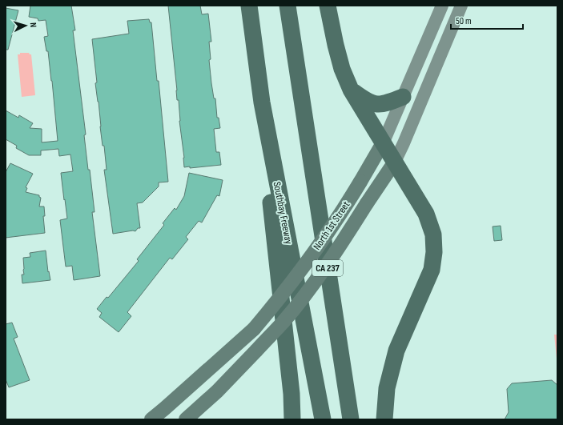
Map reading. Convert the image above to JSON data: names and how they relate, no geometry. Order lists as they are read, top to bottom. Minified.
{"streets":{"highway":["Southbay Freeway","CA 237"],"main road":["North 1st Street"]},"scale_bar":"50 m","north":"right"}
